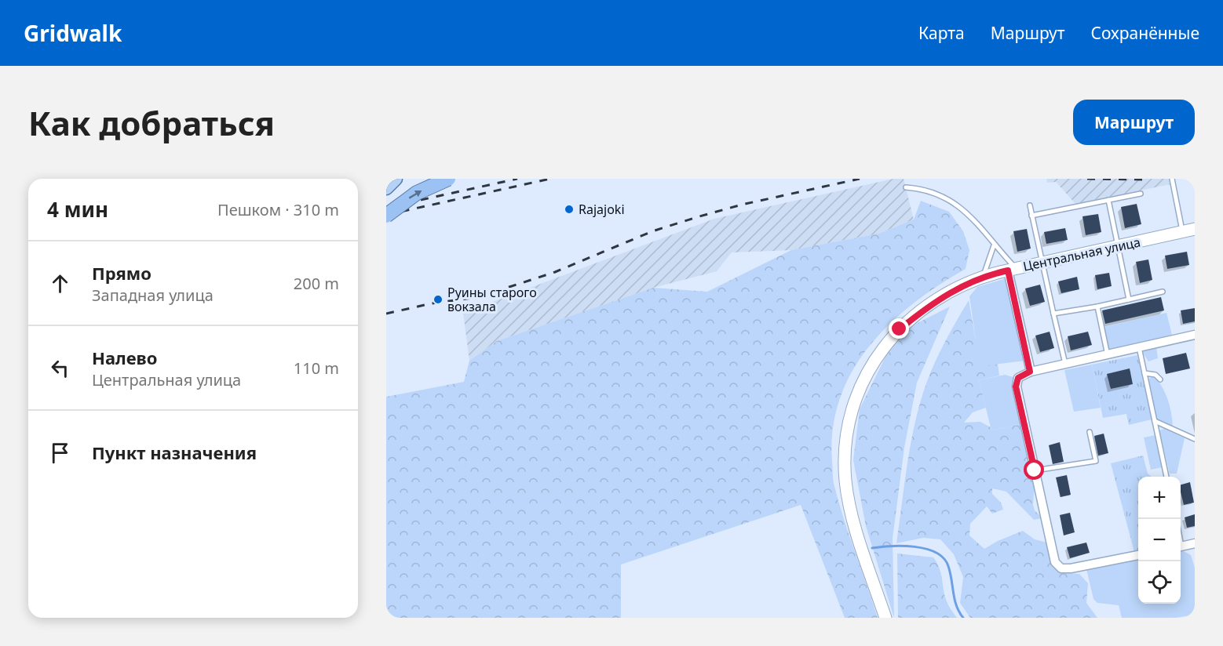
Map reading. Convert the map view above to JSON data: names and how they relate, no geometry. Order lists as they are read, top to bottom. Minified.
{"streets":{"main road":["Центральная улица"]},"places":["Rajajoki","Руины старого вокзала"],"page":{"header":"Gridwalk","nav":["Карта","Маршрут","Сохранённые"],"buttons":"Маршрут","title":"Как добраться","heading":["4 мин","Пешком · 310 m"],"list":[["Прямо","Западная улица","200 m"],["Налево","Центральная улица","110 m"],"Пункт назначения"],"map_buttons":["+","−"]}}
